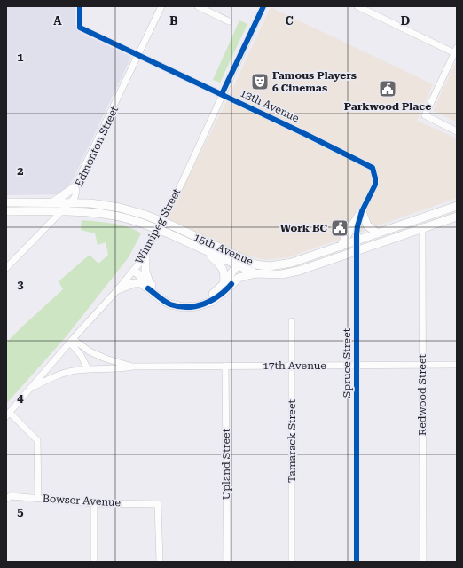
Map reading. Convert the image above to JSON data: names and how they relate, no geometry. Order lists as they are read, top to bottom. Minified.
{"streets":{"main road":["15th Avenue"],"street":["13th Avenue","Edmonton Street","Winnipeg Street","Spruce Street","17th Avenue","Redwood Street","Tamarack Street","Upland Street","Bowser Avenue"]},"crossings":[["13th Avenue","Edmonton Street"],["13th Avenue","Winnipeg Street"],["13th Avenue","Spruce Street"],["Edmonton Street","15th Avenue"],["Winnipeg Street","17th Avenue"],["15th Avenue","Spruce Street"],["15th Avenue","Redwood Street"],["Spruce Street","17th Avenue"],["17th Avenue","Redwood Street"],["17th Avenue","Tamarack Street"],["17th Avenue","Upland Street"]],"places":{"theatre":["Famous Players 6 Cinemas"],"public building":["Parkwood Place","Work BC"]},"grid":{"columns":["A","B","C","D"],"rows":["1","2","3","4","5"]}}
